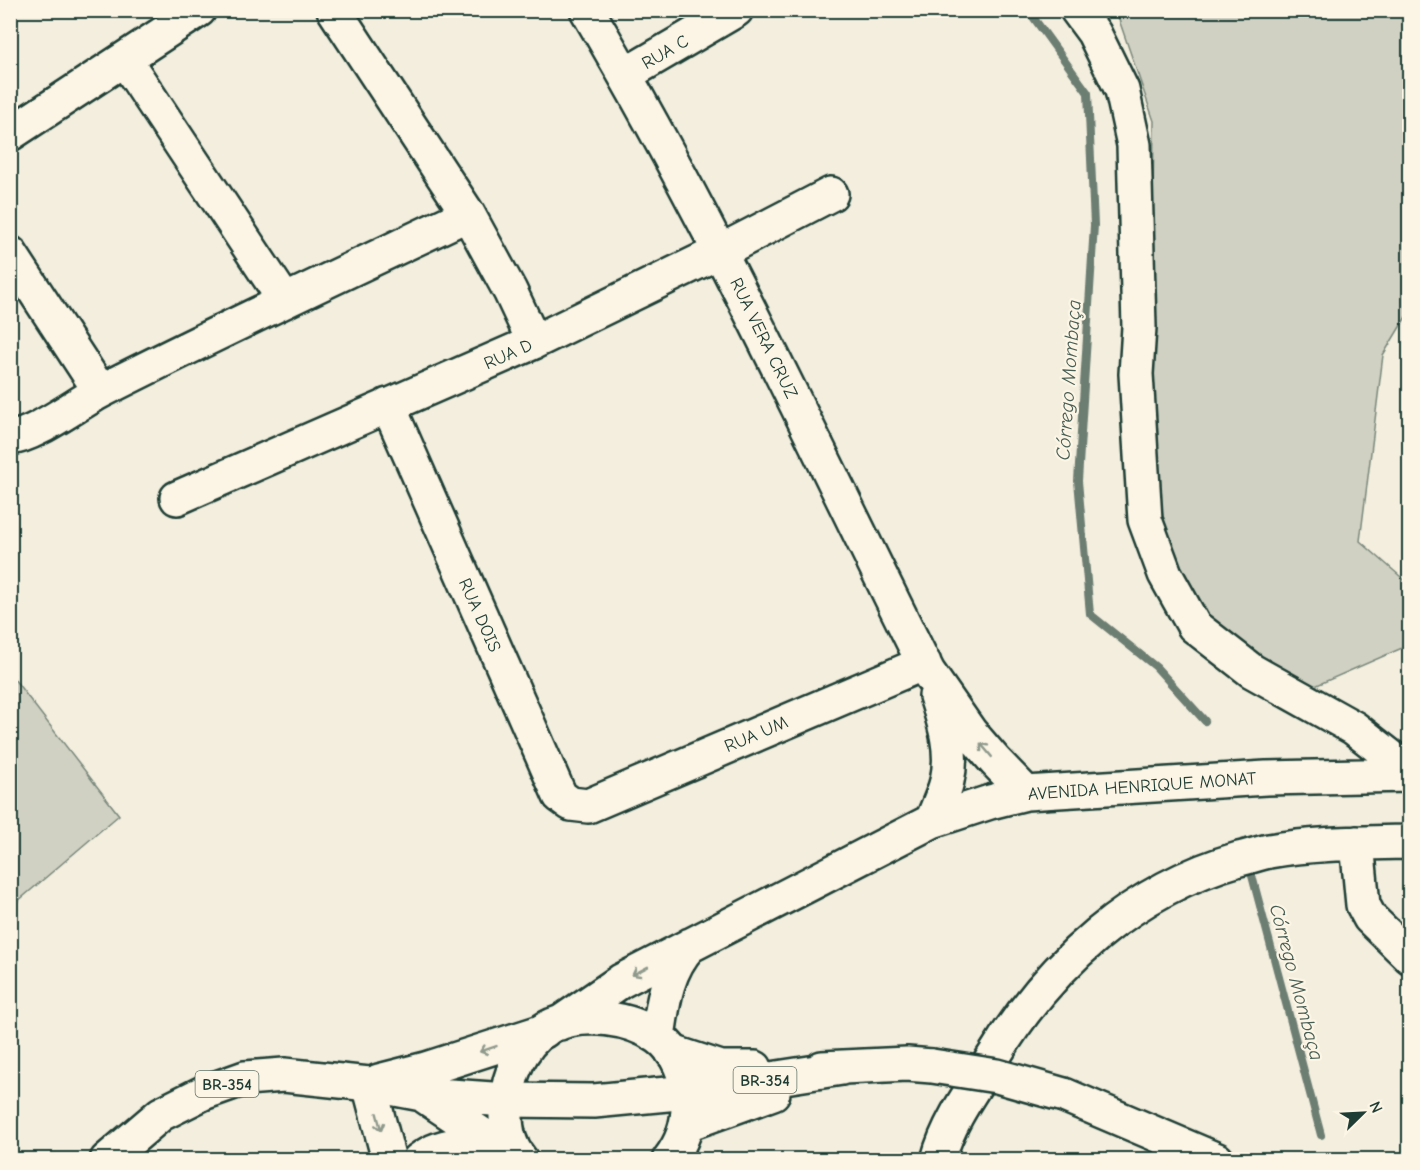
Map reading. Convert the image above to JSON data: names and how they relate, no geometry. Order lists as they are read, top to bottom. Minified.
{"streets":{"main road":["RUA C","RUA VERA CRUZ","RUA D","RUA DOIS","RUA UM","AVENIDA HENRIQUE MONAT","BR-354"]},"crossings":[["RUA C","RUA VERA CRUZ"],["RUA VERA CRUZ","RUA D"],["RUA VERA CRUZ","RUA UM"],["RUA VERA CRUZ","AVENIDA HENRIQUE MONAT"],["RUA D","RUA DOIS"],["RUA DOIS","RUA UM"]],"water":["Córrego Mombaça"],"north":"top right"}
